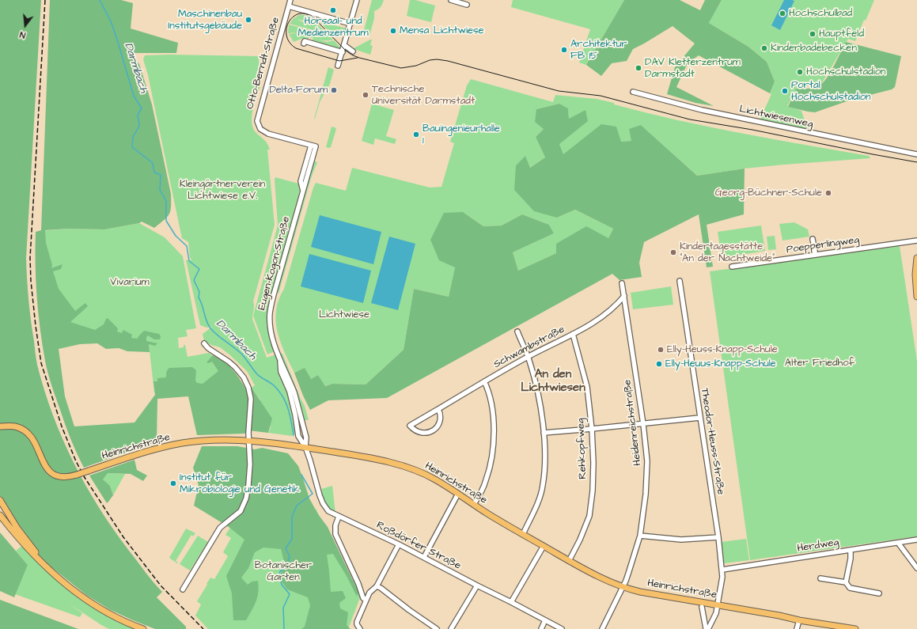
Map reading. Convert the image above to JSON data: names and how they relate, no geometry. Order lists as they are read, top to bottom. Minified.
{"streets":{"main road":["Heinrichstraße"],"street":["Otto-Berndt-Straße","Lichtwiesenweg","Poepperlingweg","Eugen-Kogon-Straße","Schwambstraße","Heidenreichstraße","Theodor-Heuss-Straße","Rehkopfweg","Roßdörfer Straße","Herdweg"]},"crossings":[["Otto-Berndt-Straße","Eugen-Kogon-Straße"],["Eugen-Kogon-Straße","Heinrichstraße"],["Eugen-Kogon-Straße","Roßdörfer Straße"],["Schwambstraße","Heidenreichstraße"],["Schwambstraße","Rehkopfweg"],["Heidenreichstraße","Heinrichstraße"],["Theodor-Heuss-Straße","Heinrichstraße"],["Theodor-Heuss-Straße","Herdweg"],["Heinrichstraße","Rehkopfweg"],["Heinrichstraße","Roßdörfer Straße"]],"districts":["An den Lichtwiesen"],"water":["Darmbach"],"parks":["Kleingärtnerverein Lichtwiese e.V.","Vivarium","Lichtwiese","Alter Friedhof","Botanischer Garten"],"places":["Hörsaal- und Medienzentrum","Hochschulbad","Maschinenbau Institutsgebäude","Mensa Lichtwiese","Hauptfeld","Kinderbadebecken","Architektur FB 15","DAV Kletterzentrum Darmstadt","Hochschulstadion","Delta-Forum","Portal Hochschulstadion","Technische Universität Darmstadt","Bauingenieurhalle 1","Georg-Büchner-Schule","Kindertagesstätte \"An der Nachtweide\"","Elly-Heuss-Knapp-Schule","Elly-Heuus-Knapp-Schule","Institut für Mikrobiologie und Genetik"],"north":"bottom"}
